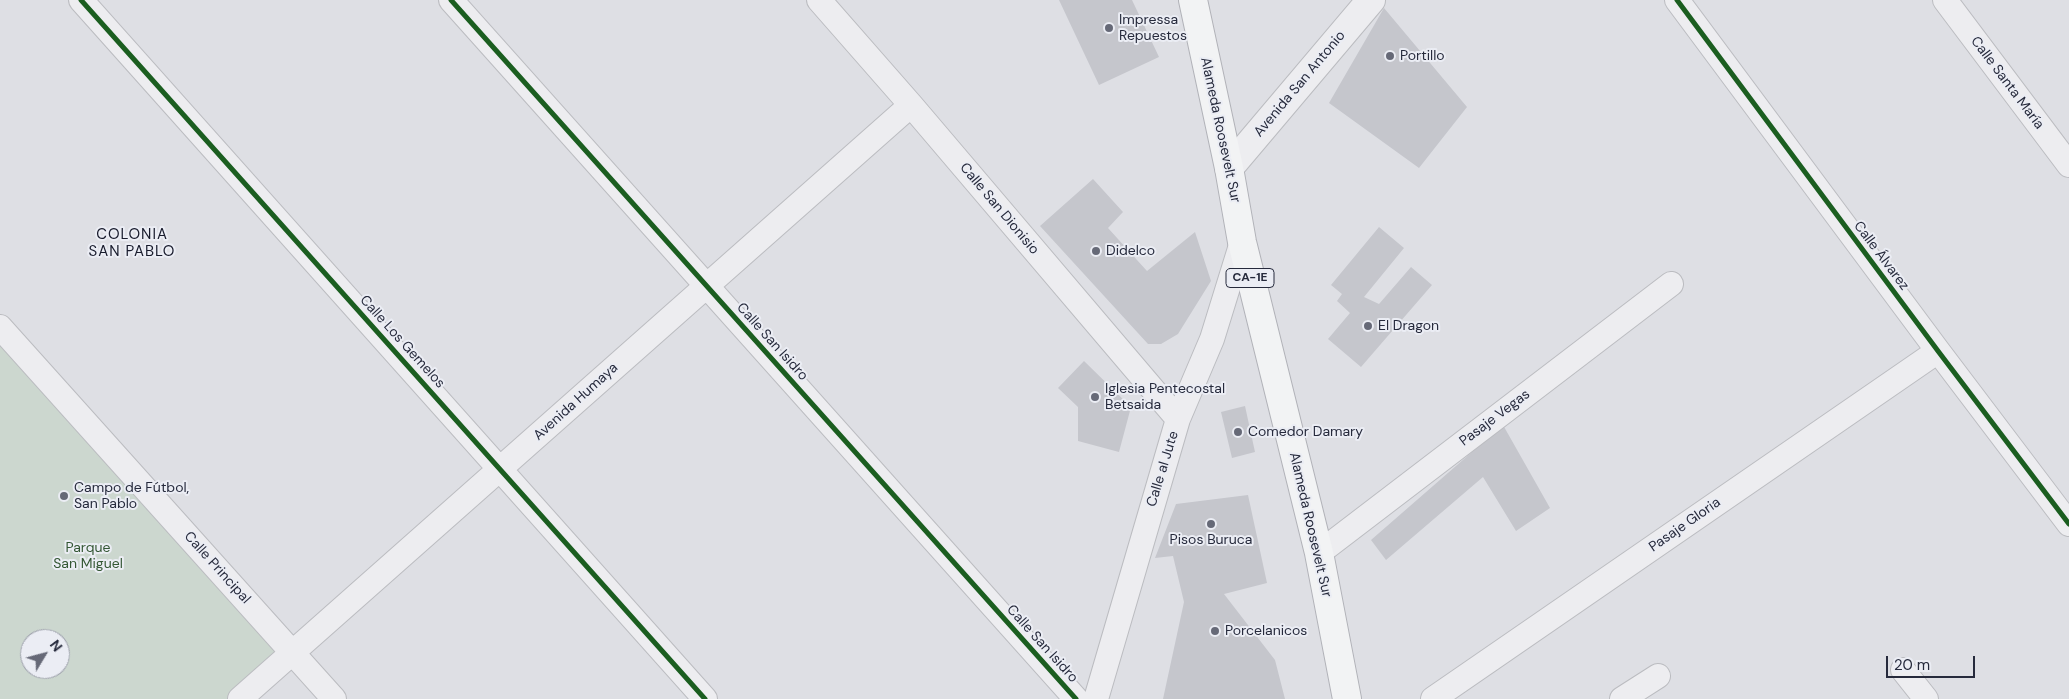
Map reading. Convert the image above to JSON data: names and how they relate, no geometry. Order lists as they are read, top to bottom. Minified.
{"streets":{"highway":["Alameda Roosevelt Sur","CA-1E"],"street":["Calle Santa María","Avenida San Antonio","Calle San Dionisio","Calle Álvarez","Calle Los Gemelos","Calle San Isidro","Avenida Humaya","Pasaje Vegas","Calle al Jute","Pasaje Gloria","Calle Principal"]},"crossings":[["Avenida San Antonio","Alameda Roosevelt Sur"],["Alameda Roosevelt Sur","Pasaje Vegas"],["Alameda Roosevelt Sur","Calle al Jute"],["Calle San Dionisio","Avenida Humaya"],["Calle San Dionisio","Calle al Jute"],["Calle Álvarez","Pasaje Gloria"],["Calle Los Gemelos","Avenida Humaya"],["Calle San Isidro","Avenida Humaya"],["Avenida Humaya","Calle Principal"]],"districts":["COLONIA SAN PABLO"],"parks":["Parque San Miguel"],"places":["Impressa Repuestos","Portillo","Didelco","El Dragon","Iglesia Pentecostal Betsaida","Comedor Damary","Campo de Fútbol, San Pablo","Pisos Buruca","Porcelanicos"],"scale_bar":"20 m","north":"top right"}
